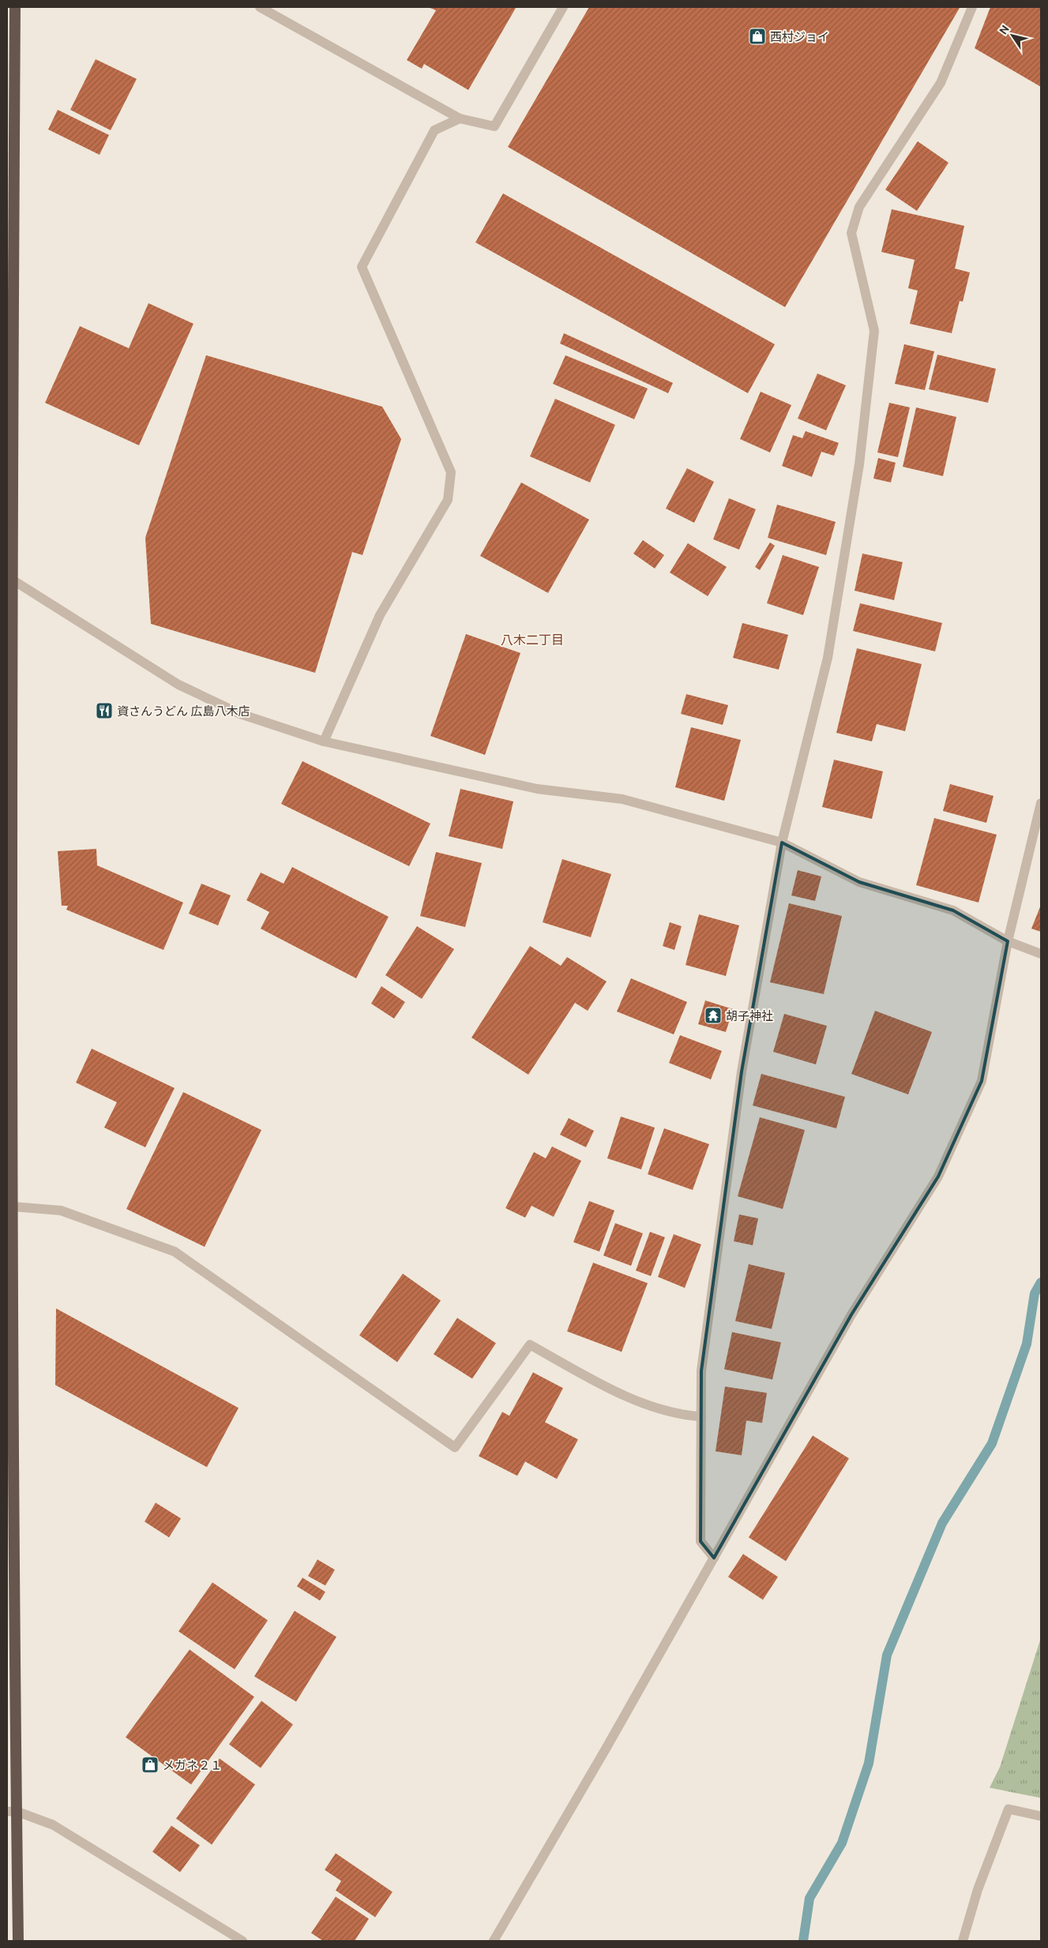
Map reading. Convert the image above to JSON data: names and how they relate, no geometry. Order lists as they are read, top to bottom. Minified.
{"districts":["八木二丁目"],"places":{"shop":["西村ジョイ","メガネ２１"],"restaurant":["資さんうどん 広島八木店"],"temple":["胡子神社"]},"north":"top left"}
